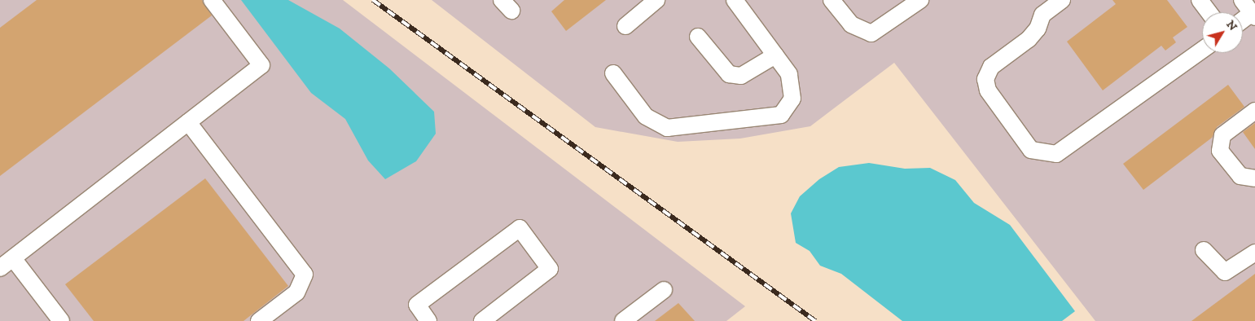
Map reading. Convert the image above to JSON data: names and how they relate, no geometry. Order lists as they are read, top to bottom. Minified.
{"north":"top right"}
